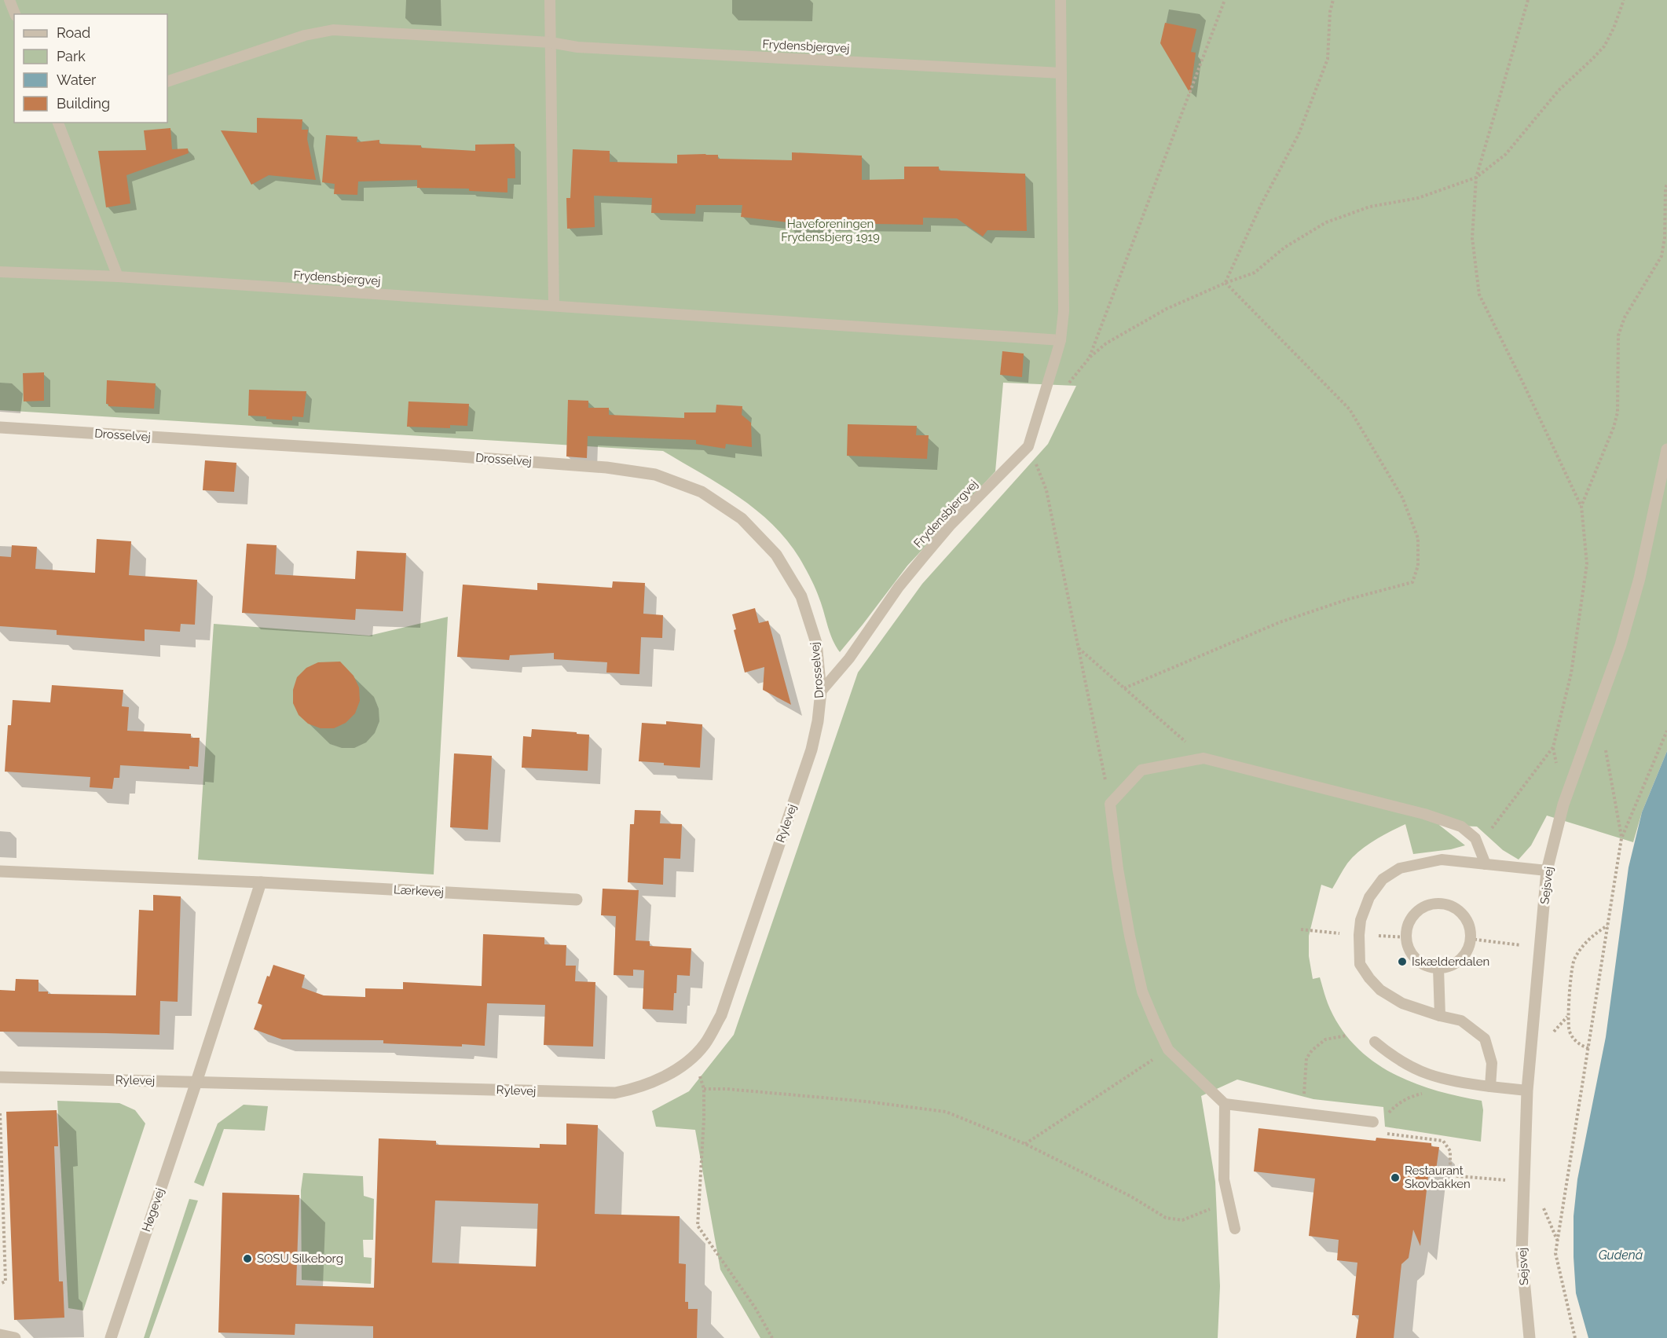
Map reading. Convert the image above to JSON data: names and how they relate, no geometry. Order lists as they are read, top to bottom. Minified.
{"streets":{"street":["Drosselvej","Rylevej","Sejsvej","Lærkevej","Høgevej"],"lane":["Frydensbjergvej"]},"crossings":[["Frydensbjergvej","Drosselvej"],["Drosselvej","Rylevej"],["Rylevej","Høgevej"]],"water":["Gudenå"],"parks":["Haveforeningen Frydensbjerg 1919"],"places":["Iskælderdalen","Restaurant Skovbakken","SOSU Silkeborg"],"legend":["Road","Park","Water","Building"]}
